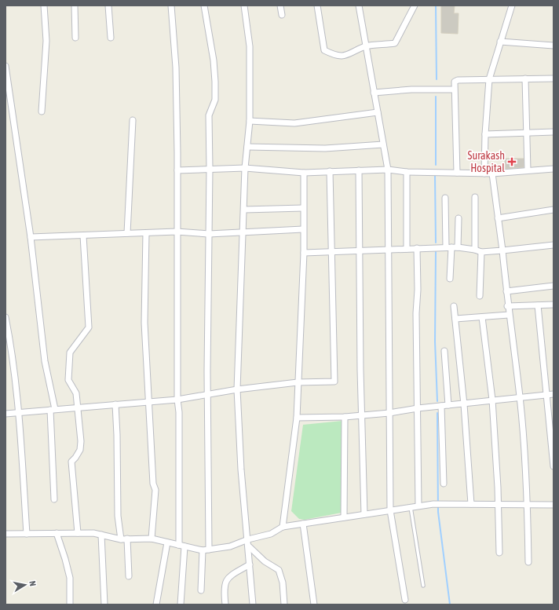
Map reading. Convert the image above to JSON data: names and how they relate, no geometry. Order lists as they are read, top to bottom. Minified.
{"places":{"health":["Surakash Hospital"]},"north":"right"}
